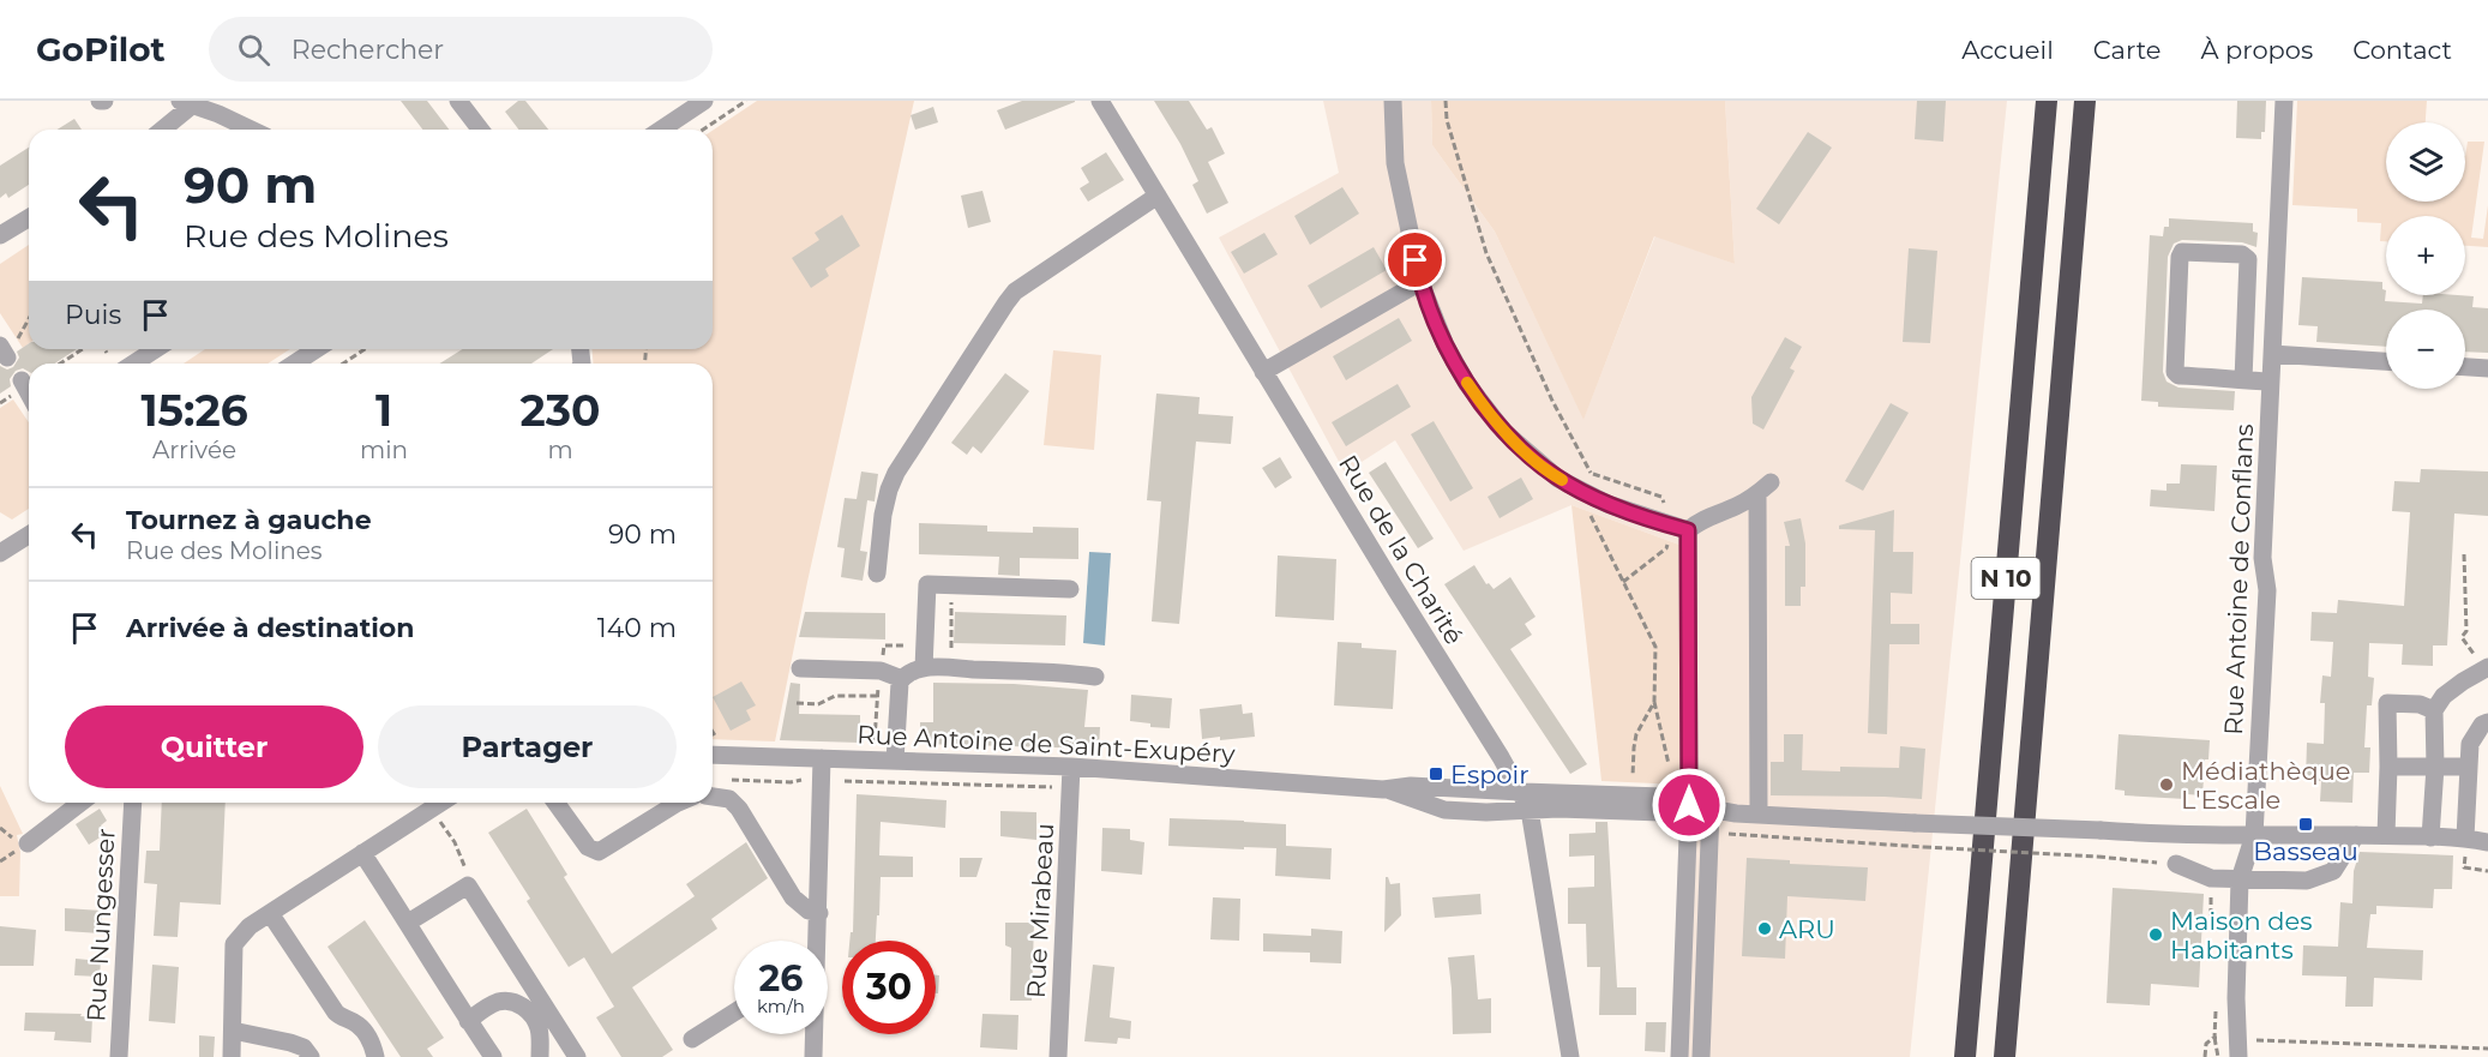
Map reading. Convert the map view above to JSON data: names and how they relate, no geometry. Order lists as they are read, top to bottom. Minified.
{"streets":{"highway":["N 10"],"street":["Rue de la Charité","Rue Antoine de Conflans","Rue Antoine de Saint-Exupéry","Rue Mirabeau","Rue Nungesser"]},"crossings":[["Rue de la Charité","Rue Antoine de Saint-Exupéry"],["Rue Antoine de Conflans","Rue Antoine de Saint-Exupéry"],["Rue Antoine de Saint-Exupéry","Rue Mirabeau"]],"places":{"transit":["Espoir","Basseau"],"other":["Médiathèque L'Escale","ARU","Maison des Habitants"]},"page":{"header":"GoPilot","search":"Rechercher","nav":["Accueil","Carte","À propos","Contact"],"map_buttons":["+","−"],"turn":["90 m","Rue des Molines"],"then":"Puis","eta":["15:26","Arrivée","1","min","230","m"],"list":[{"name":"Tournez à gauche","note":"Rue des Molines","value":"90 m"},{"name":"Arrivée à destination","value":"140 m"}],"buttons":["Quitter","Partager"],"speed":"26 km/h","limit":"30"}}
